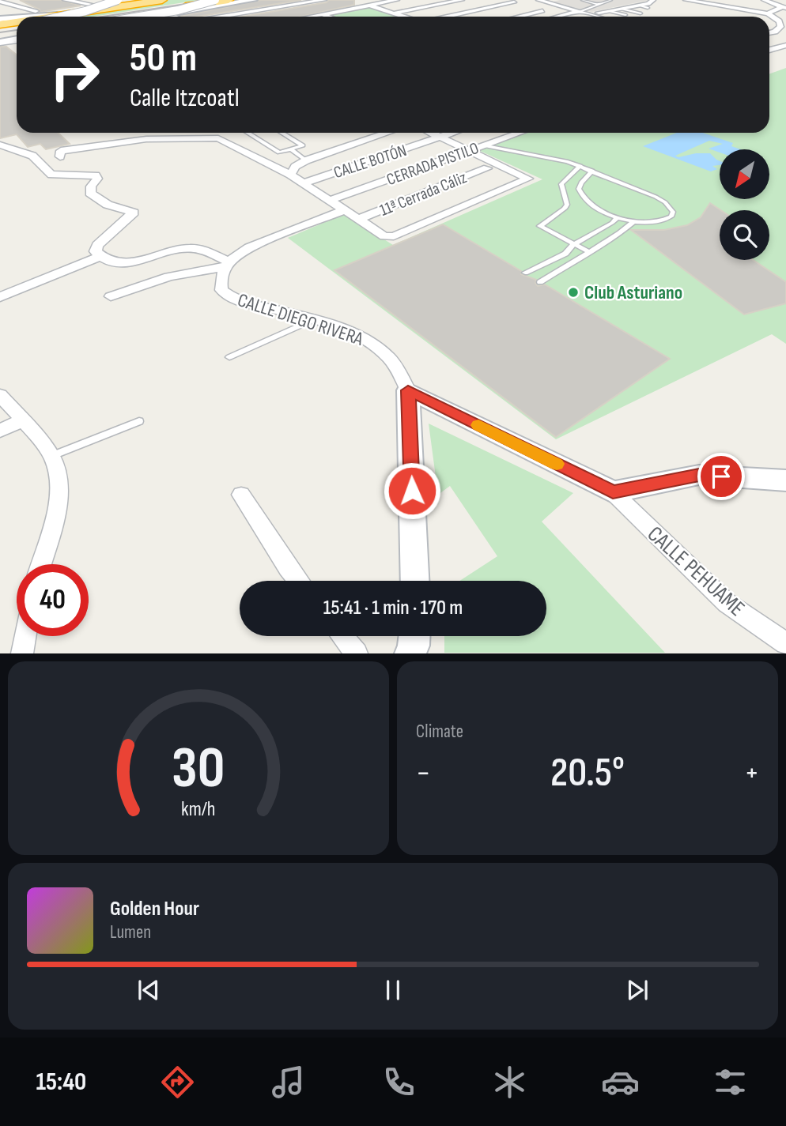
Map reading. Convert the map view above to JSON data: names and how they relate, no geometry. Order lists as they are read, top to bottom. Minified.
{"streets":{"street":["CALLE BOTÓN","CERRADA PISTILO","11ª Cerrada Cáliz","CALLE DIEGO RIVERA","CALLE PEHUAME"]},"places":["Club Asturiano"],"north":"bottom left","page":{"turn":["50 m","Calle Itzcoatl"],"limit":"40","trip":"15:41 · 1 min · 170 m","tile":"Climate","heat":["−","20.5°","+"],"song":["Golden Hour","Lumen"],"tabs":"15:40","gauge":["30","km/h"]}}
